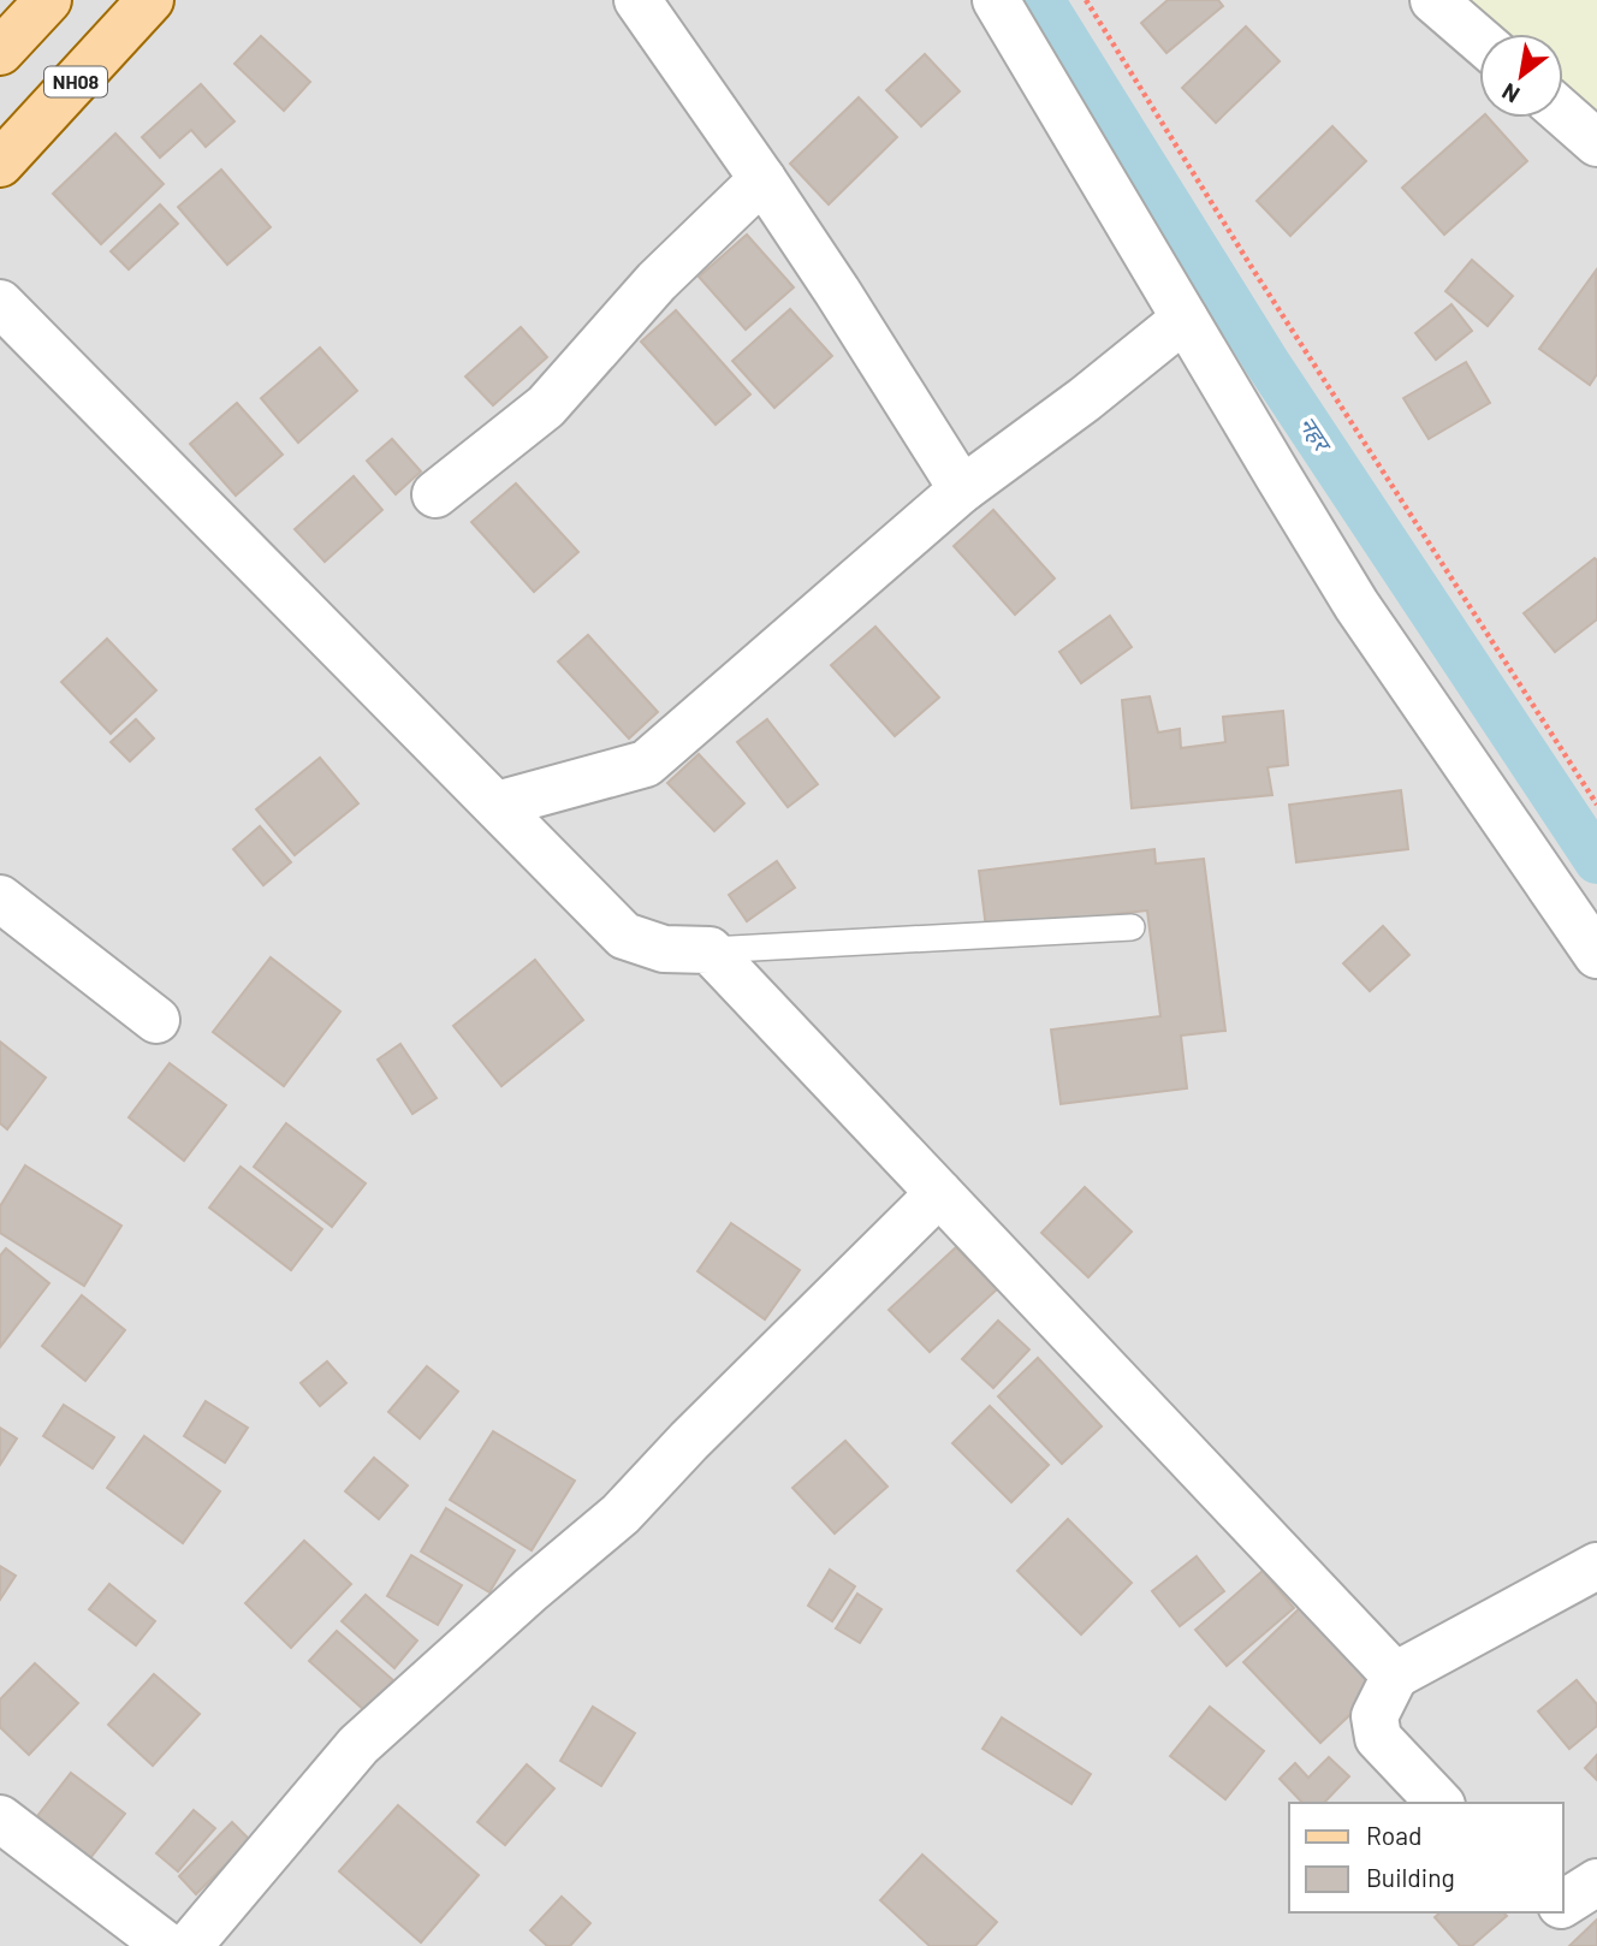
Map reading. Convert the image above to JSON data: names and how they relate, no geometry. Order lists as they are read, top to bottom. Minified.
{"streets":{"main road":["NH08"]},"water":["नहर"],"legend":["Road","Building"],"north":"bottom left"}
